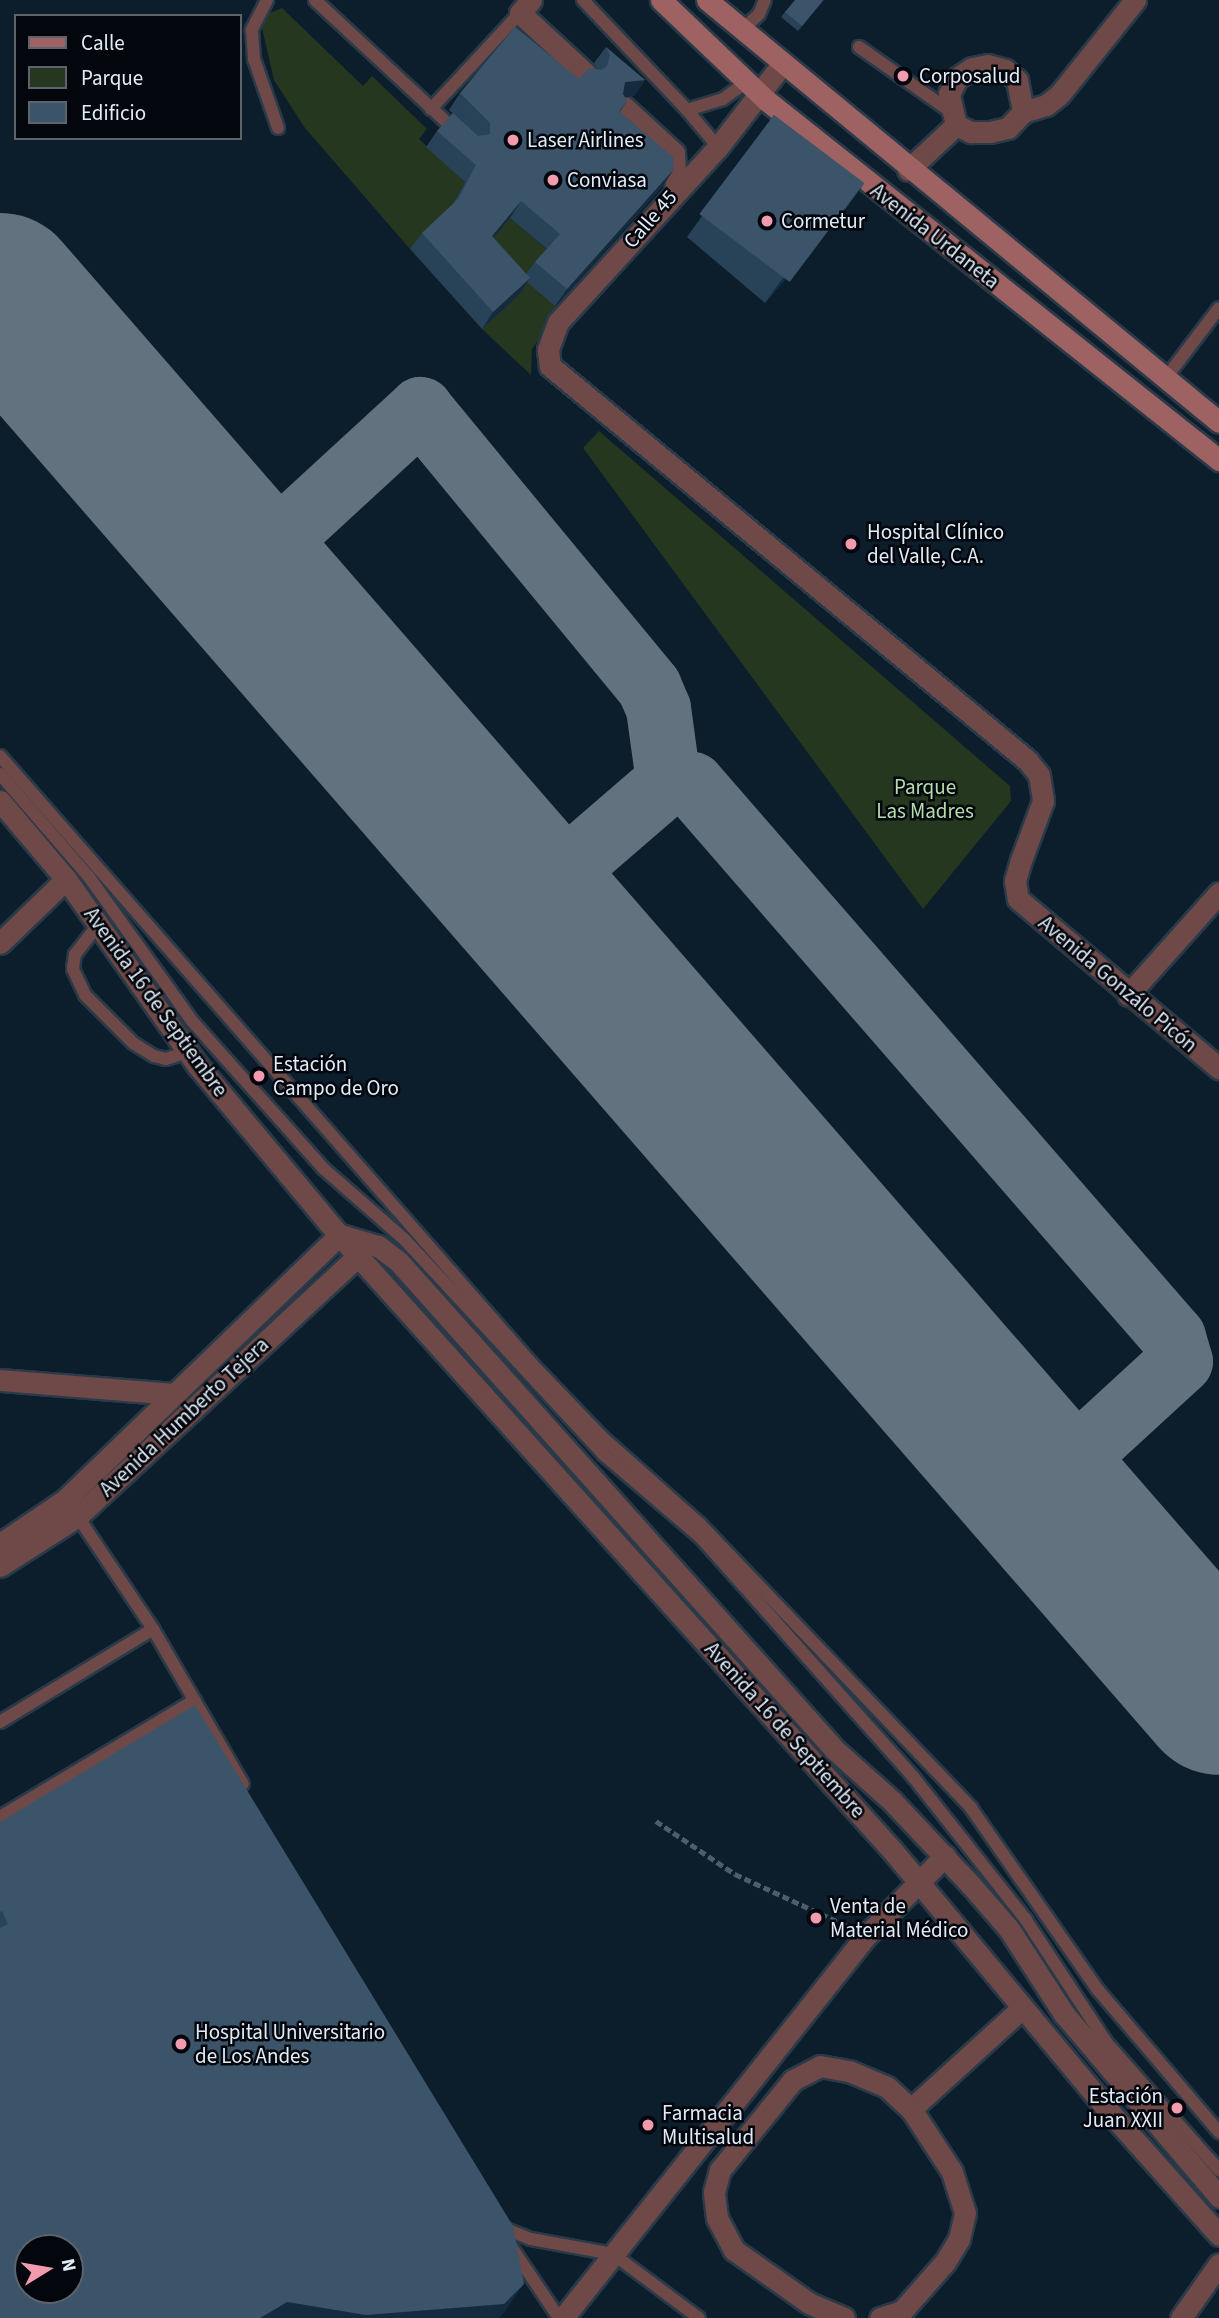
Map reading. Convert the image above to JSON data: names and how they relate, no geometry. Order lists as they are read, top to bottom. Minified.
{"streets":{"street":["Calle 45","Avenida Urdaneta","Avenida Gonzálo Picón","Avenida 16 de Septiembre","Avenida Humberto Tejera"]},"crossings":[["Calle 45","Avenida Urdaneta"],["Calle 45","Avenida Gonzálo Picón"],["Avenida 16 de Septiembre","Avenida Humberto Tejera"]],"parks":["Parque Las Madres"],"places":["Corposalud","Laser Airlines","Conviasa","Cormetur","Hospital Clínico del Valle, C.A.","Estación Campo de Oro","Venta de Material Médico","Hospital Universitario de Los Andes","Estación Juan XXII","Farmacia Multisalud"],"legend":["Calle","Parque","Edificio"],"north":"right"}
